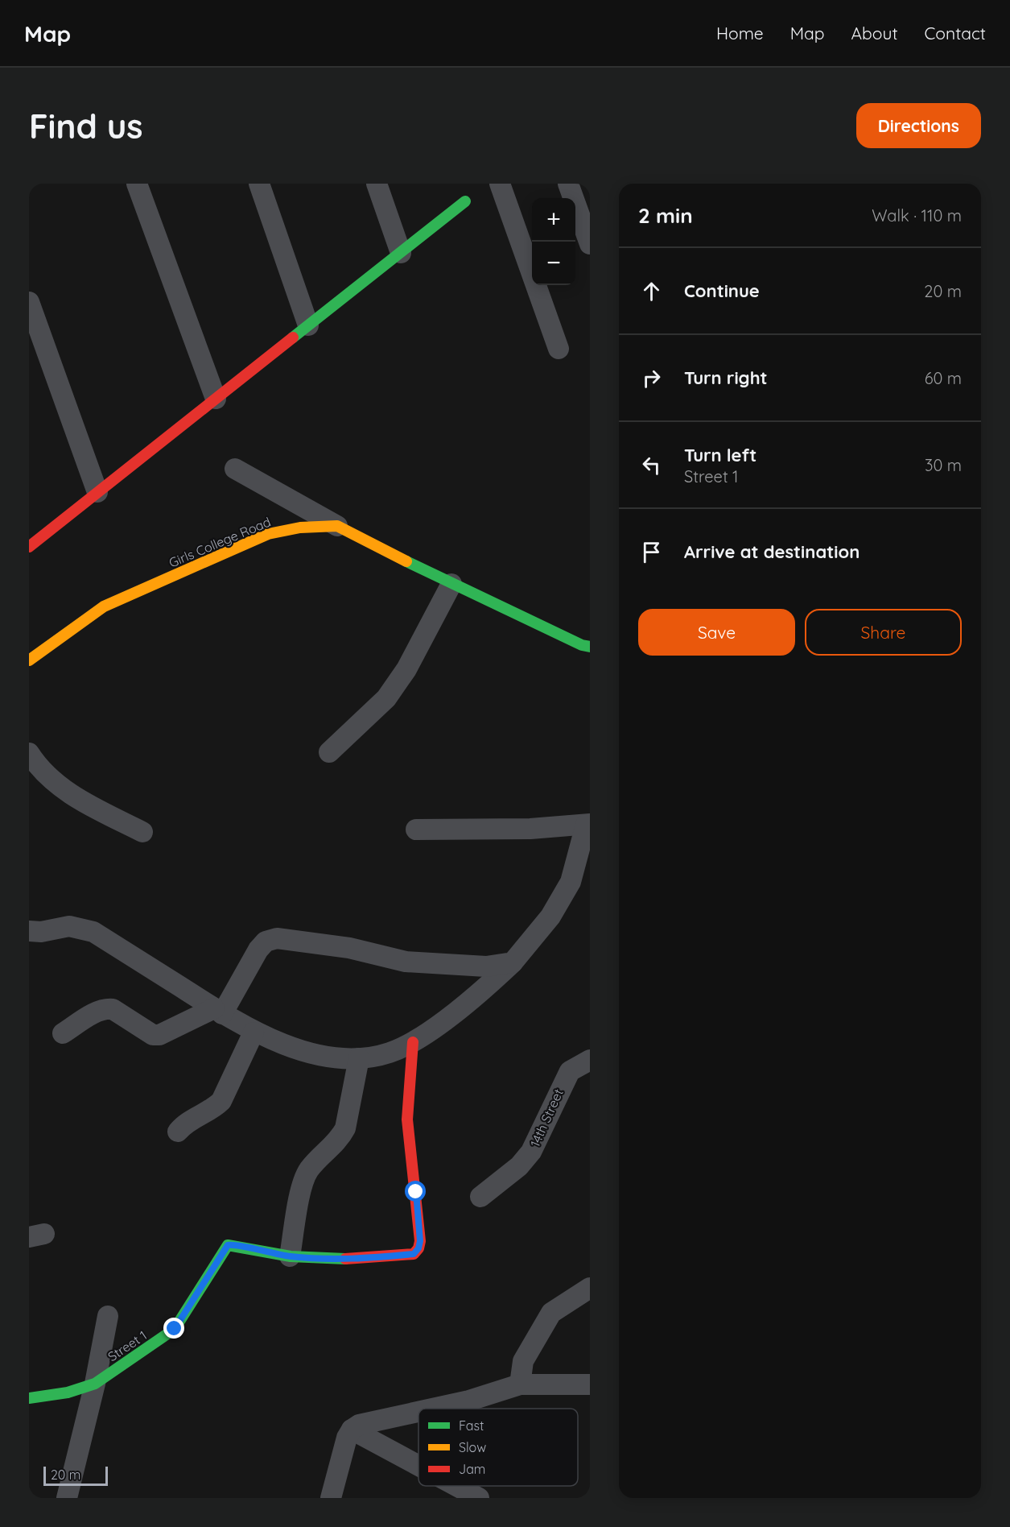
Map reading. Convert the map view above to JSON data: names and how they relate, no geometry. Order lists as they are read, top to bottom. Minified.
{"streets":{"street":["Girls College Road","14th Street","Street 1"]},"legend":["Fast","Slow","Jam"],"scale_bar":"20 m","page":{"header":"Map","nav":["Home","Map","About","Contact"],"buttons":["Directions",["Save","Share"]],"title":"Find us","heading":["2 min","Walk · 110 m"],"map_buttons":["+","−"],"list":[["Continue","20 m"],["Turn right","60 m"],["Turn left","Street 1","30 m"],"Arrive at destination"],"scale":"20 m"}}
